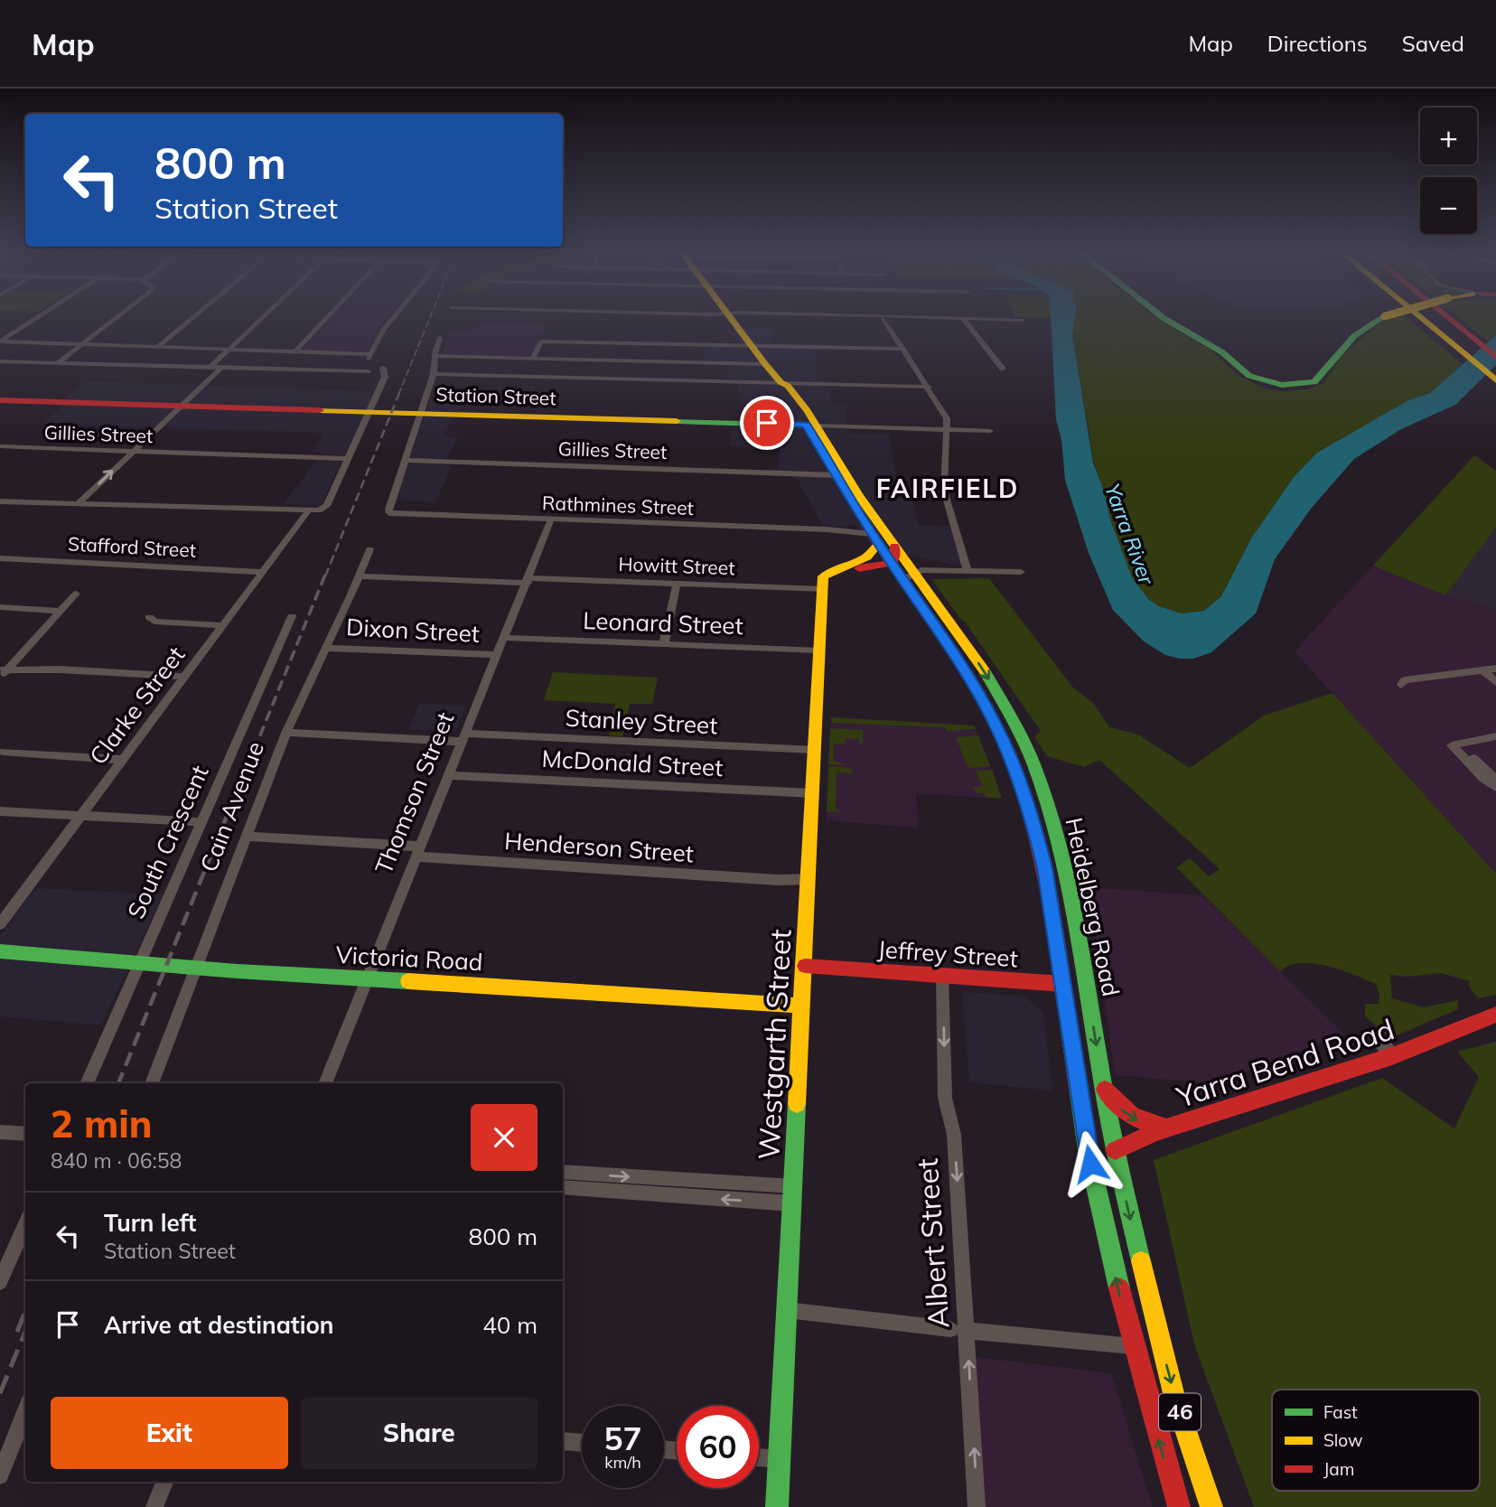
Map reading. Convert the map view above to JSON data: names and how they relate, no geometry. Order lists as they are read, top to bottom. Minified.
{"streets":{"main road":["Station Street","Heidelberg Road","Jeffrey Street","Victoria Road","Westgarth Street","Yarra Bend Road","46"],"street":["Gillies Street","Rathmines Street","Stafford Street","Howitt Street","Leonard Street","Dixon Street","Clarke Street","Stanley Street","McDonald Street","Thomson Street","Cain Avenue","South Crescent","Henderson Street","Albert Street"]},"crossings":[["Station Street","Clarke Street"],["Station Street","Heidelberg Road"],["Gillies Street","Rathmines Street"],["Gillies Street","Clarke Street"],["Gillies Street","Heidelberg Road"],["Rathmines Street","Thomson Street"],["Rathmines Street","Heidelberg Road"],["Stafford Street","Clarke Street"],["Howitt Street","Thomson Street"],["Howitt Street","Cain Avenue"],["Howitt Street","Westgarth Street"],["Leonard Street","Thomson Street"],["Leonard Street","Westgarth Street"],["Dixon Street","Thomson Street"],["Dixon Street","Cain Avenue"],["Stanley Street","Thomson Street"],["Stanley Street","Cain Avenue"],["Stanley Street","Westgarth Street"],["McDonald Street","Thomson Street"],["McDonald Street","Westgarth Street"],["Thomson Street","Henderson Street"],["Thomson Street","Victoria Road"],["Cain Avenue","Henderson Street"],["Cain Avenue","Victoria Road"],["South Crescent","Victoria Road"],["Henderson Street","Westgarth Street"],["Heidelberg Road","Jeffrey Street"],["Heidelberg Road","Yarra Bend Road"],["Jeffrey Street","Westgarth Street"],["Jeffrey Street","Albert Street"],["Victoria Road","Westgarth Street"]],"districts":["FAIRFIELD"],"water":["Yarra River"],"legend":["Fast","Slow","Jam"],"page":{"header":"Map","nav":["Map","Directions","Saved"],"map_buttons":["+","−"],"turn":["800 m","Station Street"],"heading":["2 min","840 m · 06:58"],"list":[{"name":"Turn left","note":"Station Street","value":"800 m"},{"name":"Arrive at destination","value":"40 m"}],"buttons":["Exit","Share"],"speed":"57 km/h","limit":"60"}}
